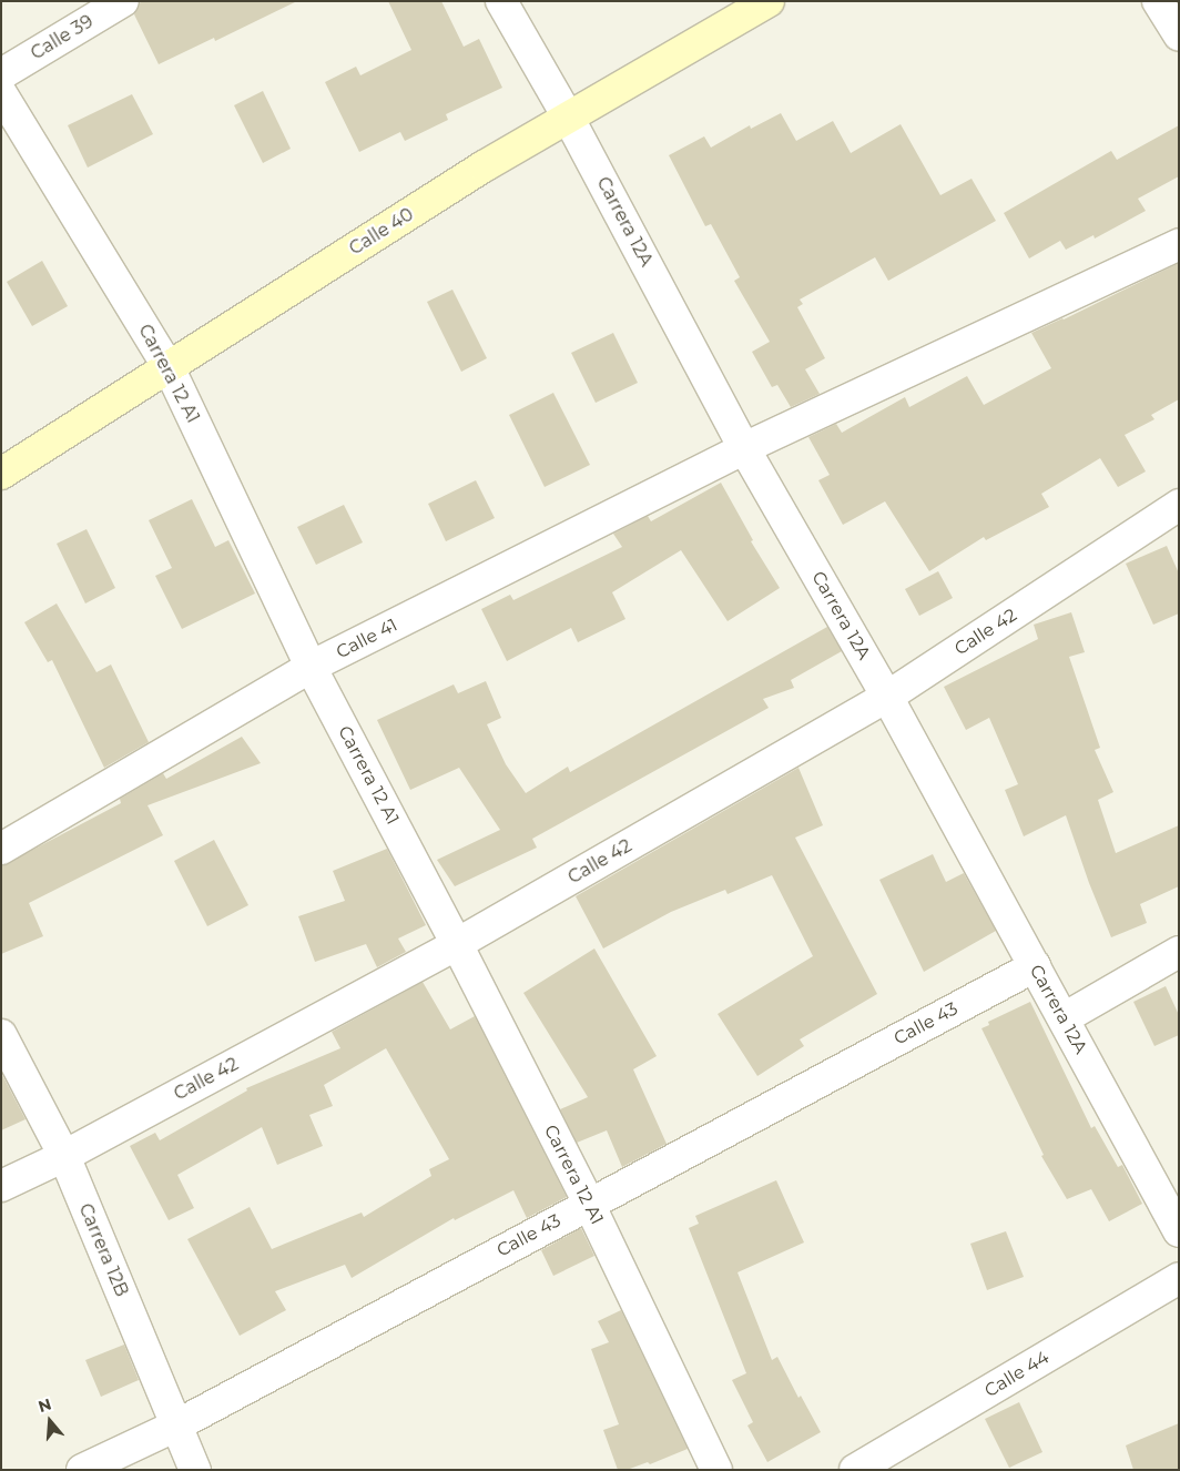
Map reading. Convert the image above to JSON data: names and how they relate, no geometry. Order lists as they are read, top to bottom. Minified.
{"streets":{"street":["Calle 39","Carrera 12A","Calle 40","Carrera 12 A1","Calle 42","Calle 41","Calle 43","Carrera 12B","Calle 44"]},"crossings":[["Carrera 12A","Calle 40"],["Carrera 12A","Calle 42"],["Carrera 12A","Calle 41"],["Carrera 12A","Calle 43"],["Calle 40","Carrera 12 A1"],["Carrera 12 A1","Calle 42"],["Carrera 12 A1","Calle 41"],["Carrera 12 A1","Calle 43"],["Calle 42","Carrera 12B"],["Calle 43","Carrera 12B"]],"north":"top"}
